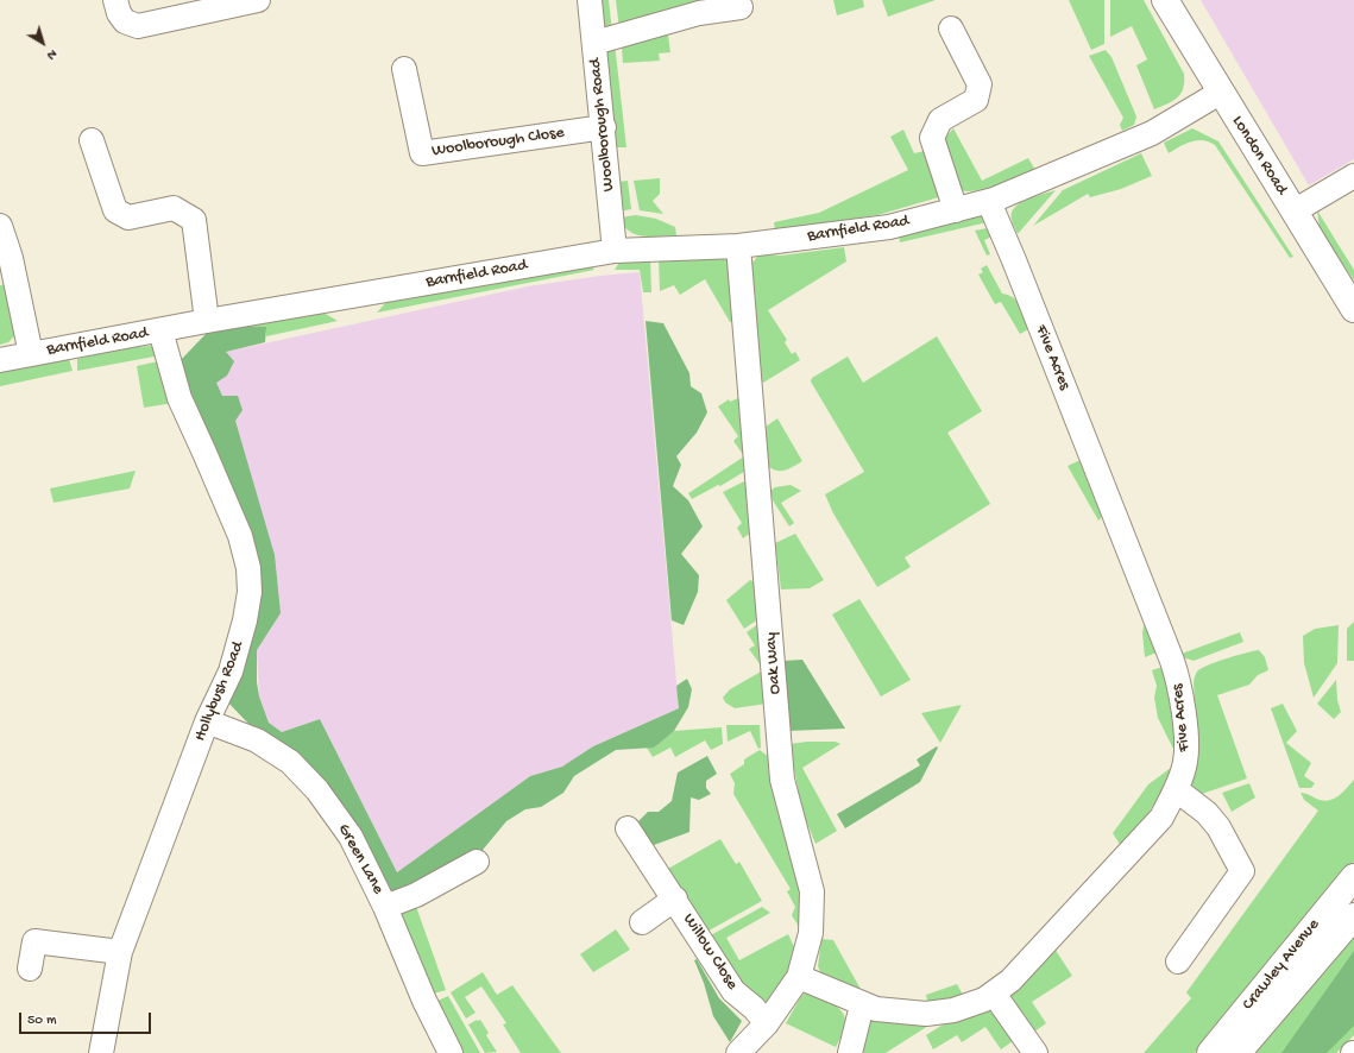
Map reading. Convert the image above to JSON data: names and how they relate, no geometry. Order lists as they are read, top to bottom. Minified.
{"streets":{"main road":["London Road","Crawley Avenue"],"street":["Woolborough Road","Woolborough Close","Barnfield Road","Five Acres","Oak Way","Hollybush Road","Green Lane","Willow Close"]},"crossings":[["Woolborough Road","Woolborough Close"],["Woolborough Road","Barnfield Road"],["London Road","Barnfield Road"],["Barnfield Road","Five Acres"],["Barnfield Road","Oak Way"],["Barnfield Road","Hollybush Road"],["Five Acres","Oak Way"],["Oak Way","Willow Close"],["Hollybush Road","Green Lane"]],"scale_bar":"50 m","north":"bottom right"}
